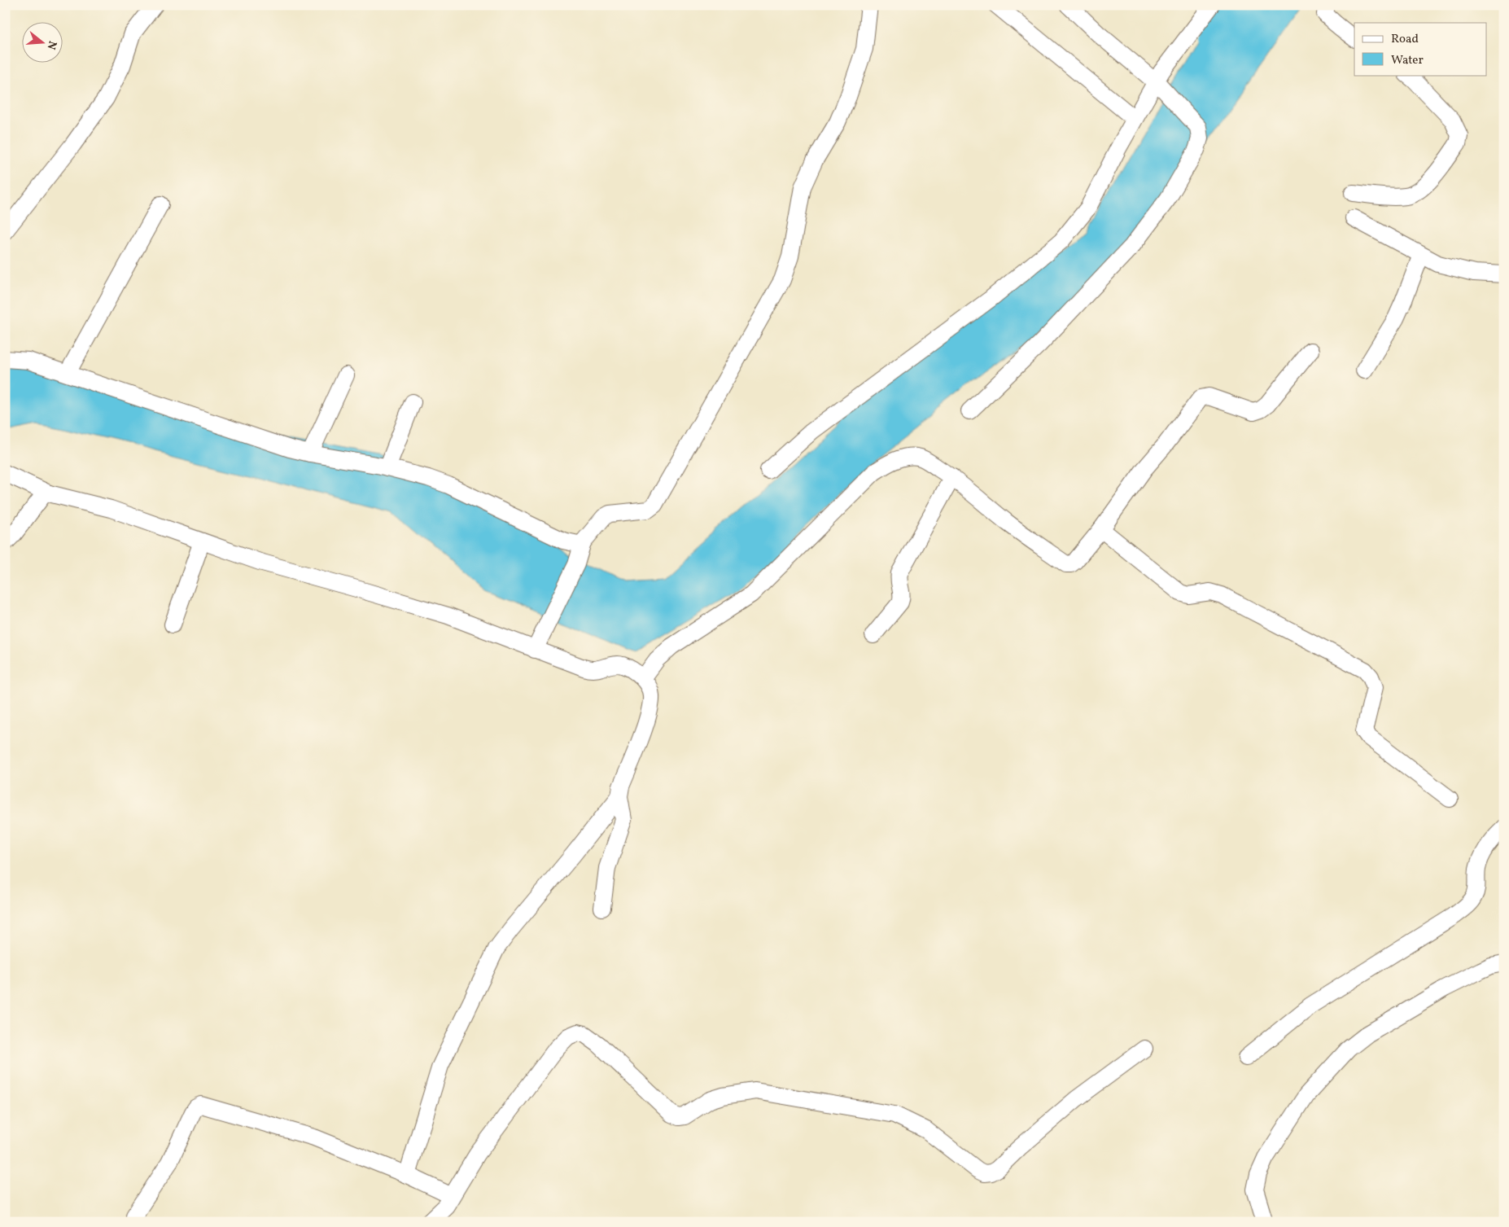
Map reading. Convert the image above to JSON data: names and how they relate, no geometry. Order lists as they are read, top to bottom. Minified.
{"legend":["Road","Water"],"north":"right"}
